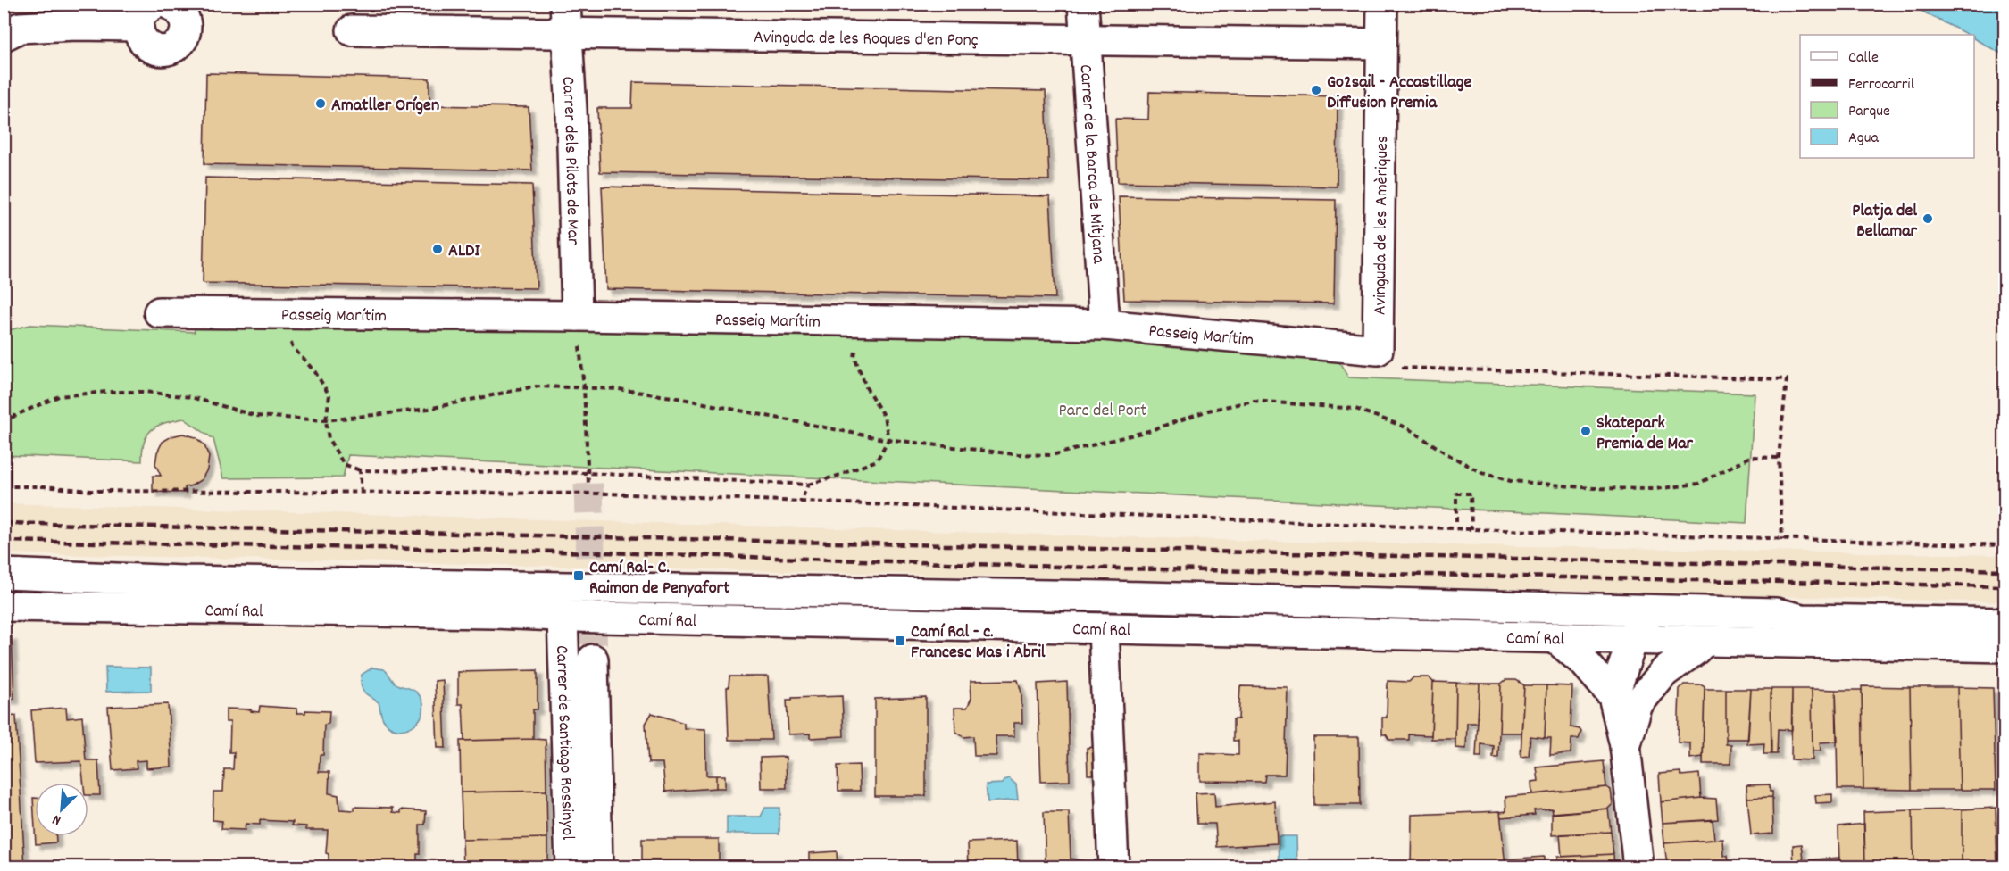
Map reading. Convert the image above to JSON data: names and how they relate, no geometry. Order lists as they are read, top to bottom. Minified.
{"streets":{"main road":["Avinguda de les Roques d'en Ponç","Carrer dels Pilots de Mar","Carrer de la Barca de Mitjana","Avinguda de les Amèriques","Passeig Marítim","Camí Ral","Carrer de Santiago Rossinyol"]},"crossings":[["Avinguda de les Roques d'en Ponç","Carrer dels Pilots de Mar"],["Avinguda de les Roques d'en Ponç","Carrer de la Barca de Mitjana"],["Avinguda de les Roques d'en Ponç","Avinguda de les Amèriques"],["Carrer dels Pilots de Mar","Passeig Marítim"],["Carrer de la Barca de Mitjana","Passeig Marítim"],["Avinguda de les Amèriques","Passeig Marítim"],["Camí Ral","Carrer de Santiago Rossinyol"]],"parks":["Parc del Port"],"places":{"other":["Go2sail - Accastillage Diffusion Premia","Amatller Orígen","Platja del Bellamar","ALDI","Skatepark Premia de Mar"],"transit":["Camí Ral- C. Raimon de Penyafort","Camí Ral - c. Francesc Mas i Abril"]},"legend":["Calle","Ferrocarril","Parque","Agua"],"north":"bottom left"}
